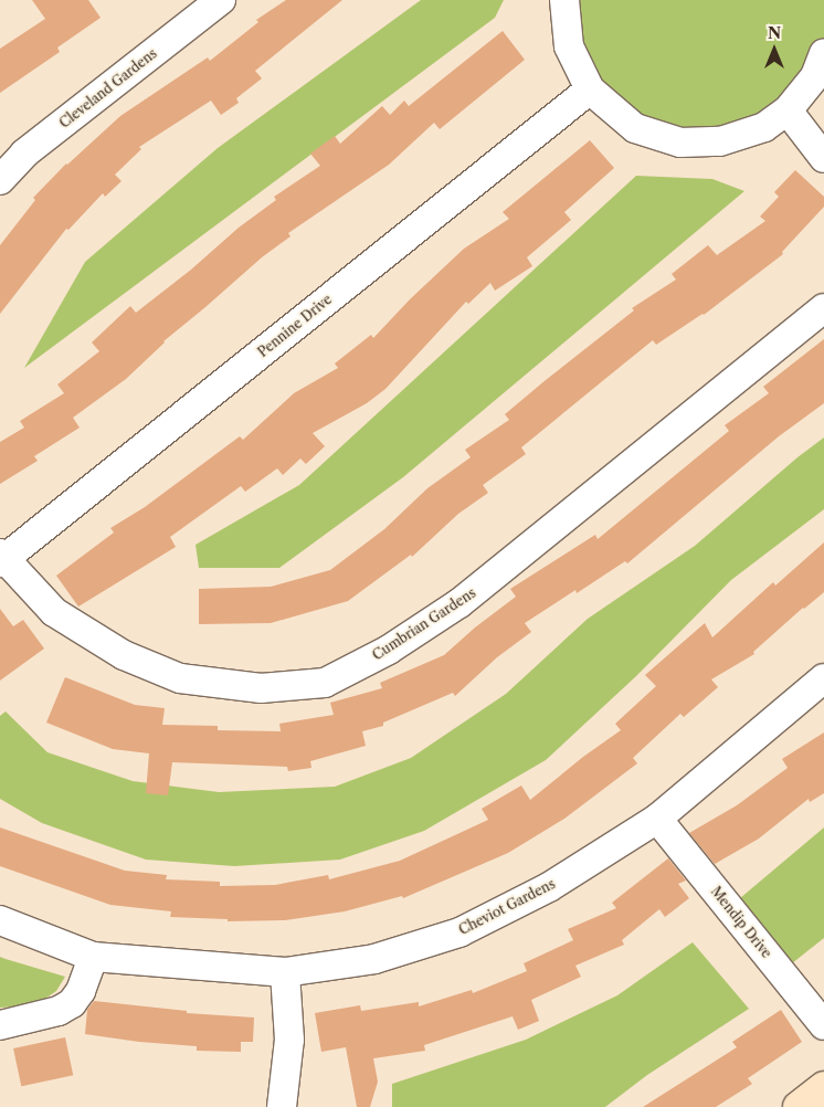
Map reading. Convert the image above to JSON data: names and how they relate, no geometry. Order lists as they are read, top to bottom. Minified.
{"streets":{"street":["Cleveland Gardens","Pennine Drive","Cumbrian Gardens","Cheviot Gardens","Mendip Drive"]},"crossings":[["Pennine Drive","Cumbrian Gardens"],["Cheviot Gardens","Mendip Drive"]],"north":"top"}
